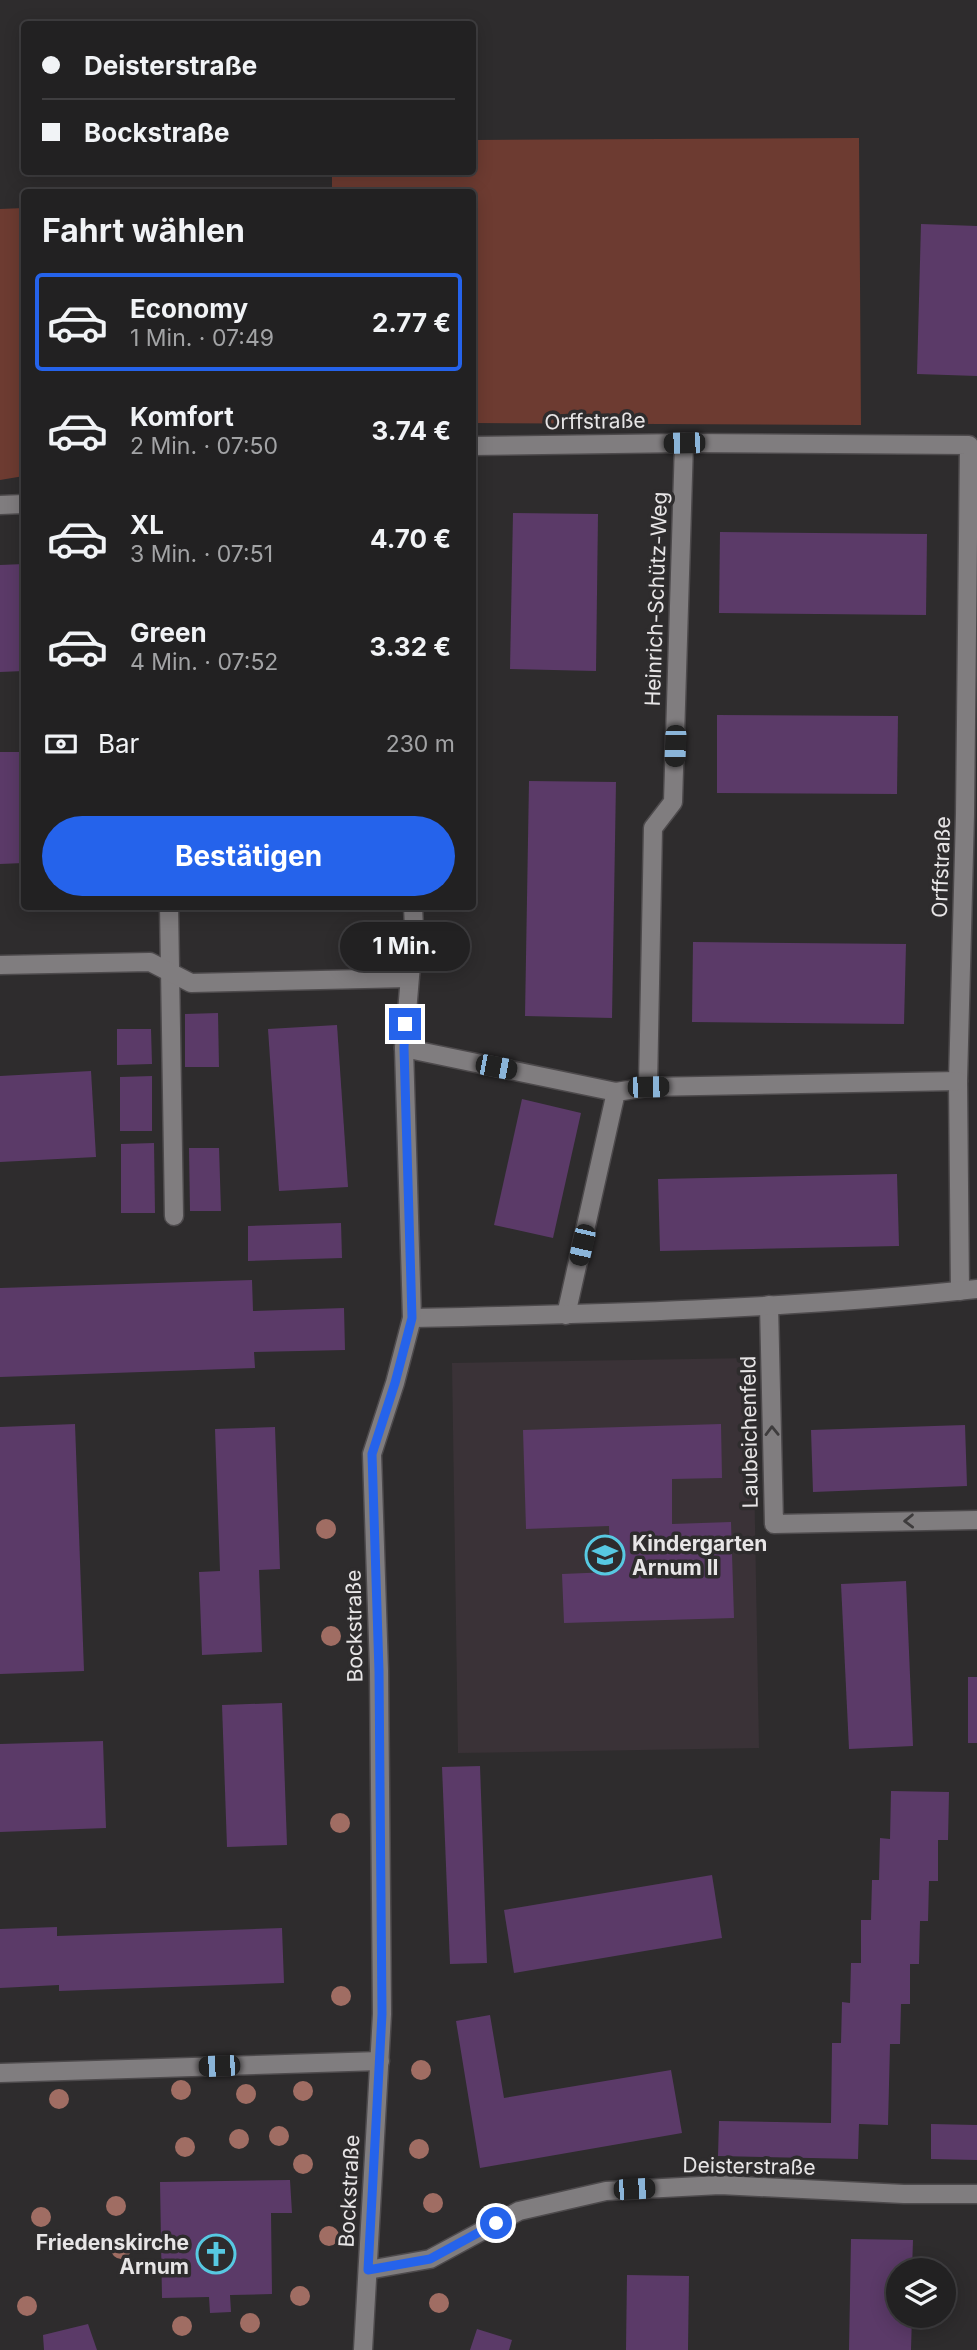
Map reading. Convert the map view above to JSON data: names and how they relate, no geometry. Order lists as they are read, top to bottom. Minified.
{"streets":{"street":["Orffstraße","Heinrich-Schütz-Weg","Laubeichenfeld","Bockstraße","Deisterstraße"]},"crossings":[["Orffstraße","Heinrich-Schütz-Weg"],["Bockstraße","Deisterstraße"]],"places":{"school or university":["Kindergarten Arnum II"],"church":["Friedenskirche Arnum"]},"page":{"banner":["Deisterstraße","Bockstraße"],"heading":"Fahrt wählen","list":[{"name":"Economy","note":"1 Min. · 07:49","value":"2.77 €"},{"name":"Komfort","note":"2 Min. · 07:50","value":"3.74 €"},{"name":"XL","note":"3 Min. · 07:51","value":"4.70 €"},{"name":"Green","note":"4 Min. · 07:52","value":"3.32 €"}],"pay":["Bar","230 m"],"buttons":"Bestätigen","bubble":"1 Min."}}
